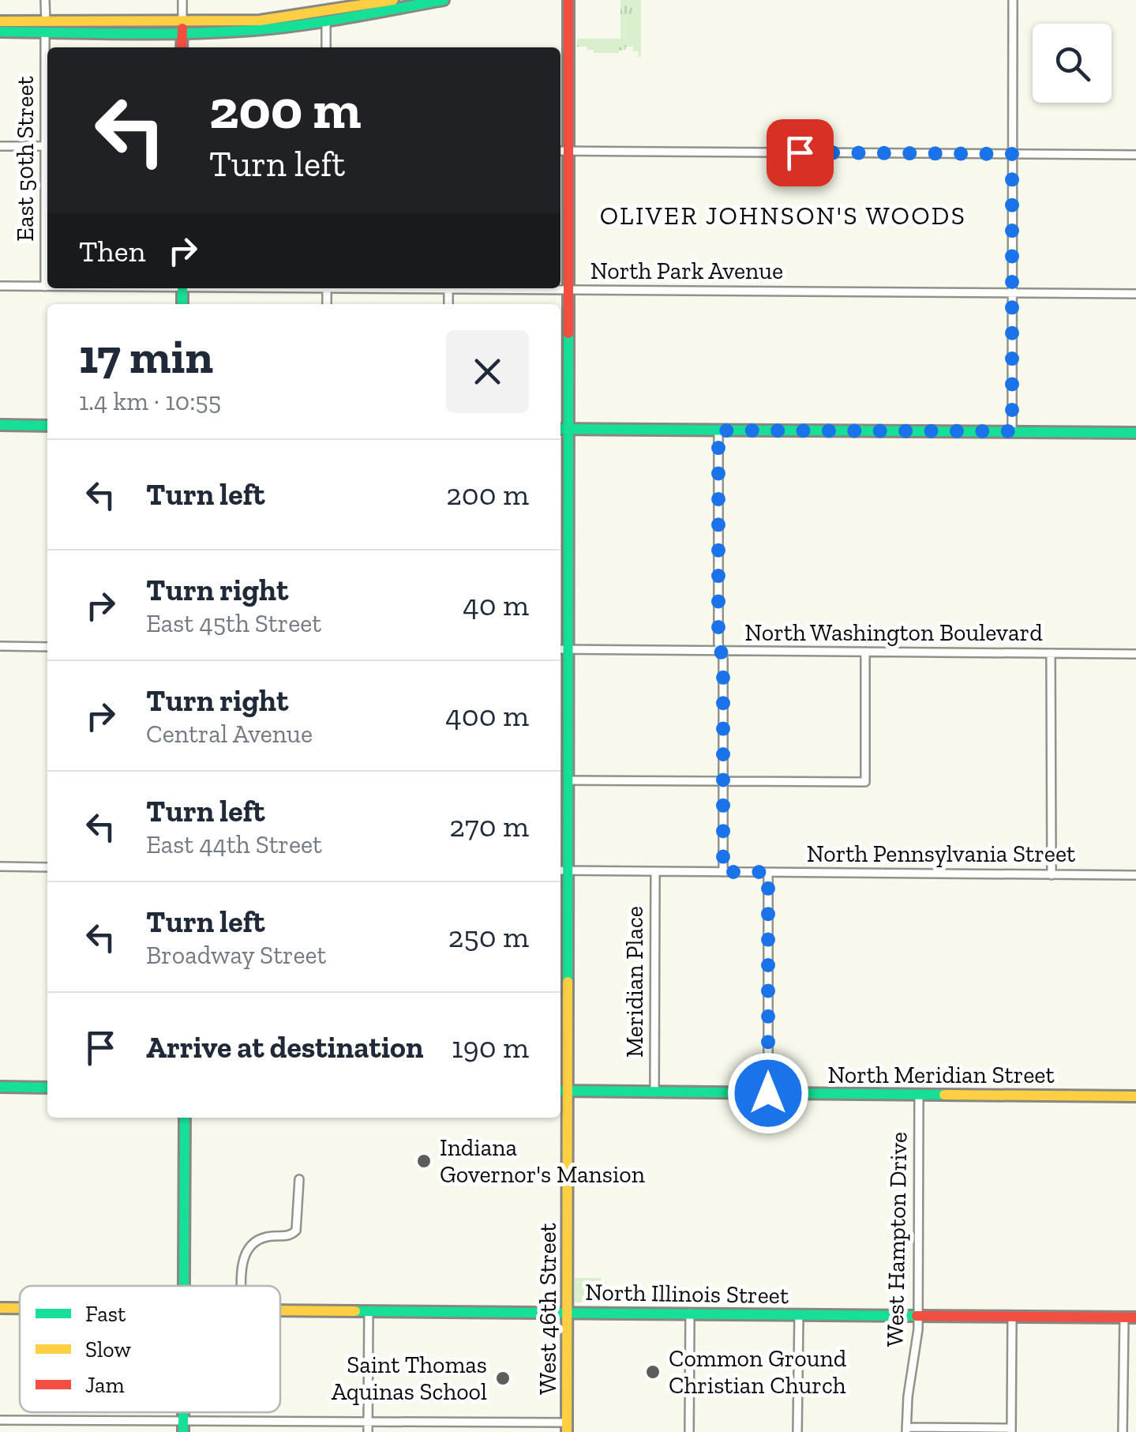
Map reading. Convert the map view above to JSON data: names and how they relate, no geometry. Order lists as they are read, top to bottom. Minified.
{"streets":{"main road":["North Meridian Street","North Illinois Street","West 46th Street"],"street":["East 50th Street","North Park Avenue","North Washington Boulevard","North Pennsylvania Street","Meridian Place","West Hampton Drive"]},"crossings":[["East 50th Street","North Park Avenue"],["North Park Avenue","West 46th Street"],["North Washington Boulevard","West 46th Street"],["North Pennsylvania Street","Meridian Place"],["North Pennsylvania Street","West 46th Street"],["Meridian Place","North Meridian Street"],["North Meridian Street","West Hampton Drive"],["North Meridian Street","West 46th Street"],["West Hampton Drive","North Illinois Street"],["North Illinois Street","West 46th Street"]],"districts":["OLIVER JOHNSON'S WOODS"],"places":["Indiana Governor's Mansion","Common Ground Christian Church","Saint Thomas Aquinas School"],"legend":["Fast","Slow","Jam"],"page":{"turn":["200 m","Turn left"],"then":"Then","heading":["17 min","1.4 km · 10:55"],"list":[{"name":"Turn left","value":"200 m"},{"name":"Turn right","note":"East 45th Street","value":"40 m"},{"name":"Turn right","note":"Central Avenue","value":"400 m"},{"name":"Turn left","note":"East 44th Street","value":"270 m"},{"name":"Turn left","note":"Broadway Street","value":"250 m"},{"name":"Arrive at destination","value":"190 m"}]}}
